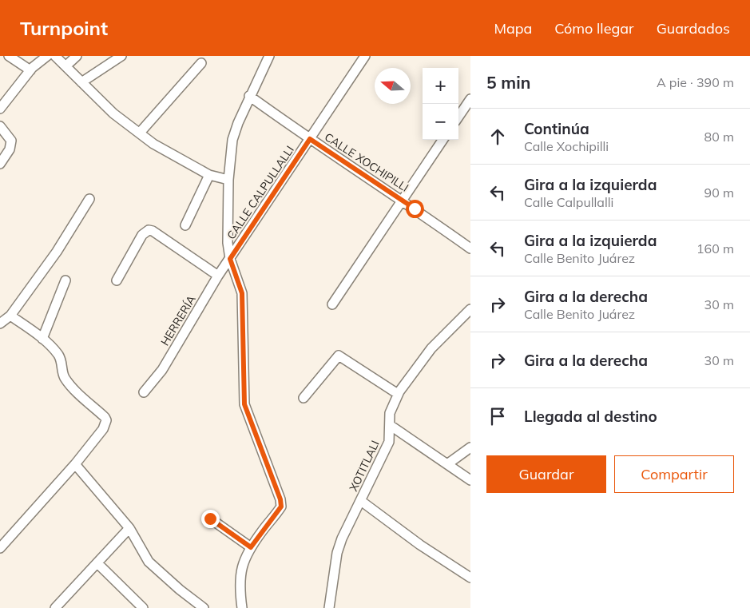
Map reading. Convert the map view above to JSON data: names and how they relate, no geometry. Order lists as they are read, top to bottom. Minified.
{"streets":{"street":["CALLE XOCHIPILLI","CALLE CALPULLALLI","HERRERÍA","XOTITLALI"]},"crossings":[["CALLE XOCHIPILLI","CALLE CALPULLALLI"],["CALLE CALPULLALLI","HERRERÍA"]],"north":"left","page":{"header":"Turnpoint","nav":["Mapa","Cómo llegar","Guardados"],"heading":["5 min","A pie · 390 m"],"map_buttons":["+","−"],"list":[["Continúa","Calle Xochipilli","80 m"],["Gira a la izquierda","Calle Calpullalli","90 m"],["Gira a la izquierda","Calle Benito Juárez","160 m"],["Gira a la derecha","Calle Benito Juárez","30 m"],["Gira a la derecha","30 m"],"Llegada al destino"],"buttons":["Guardar","Compartir"]}}
